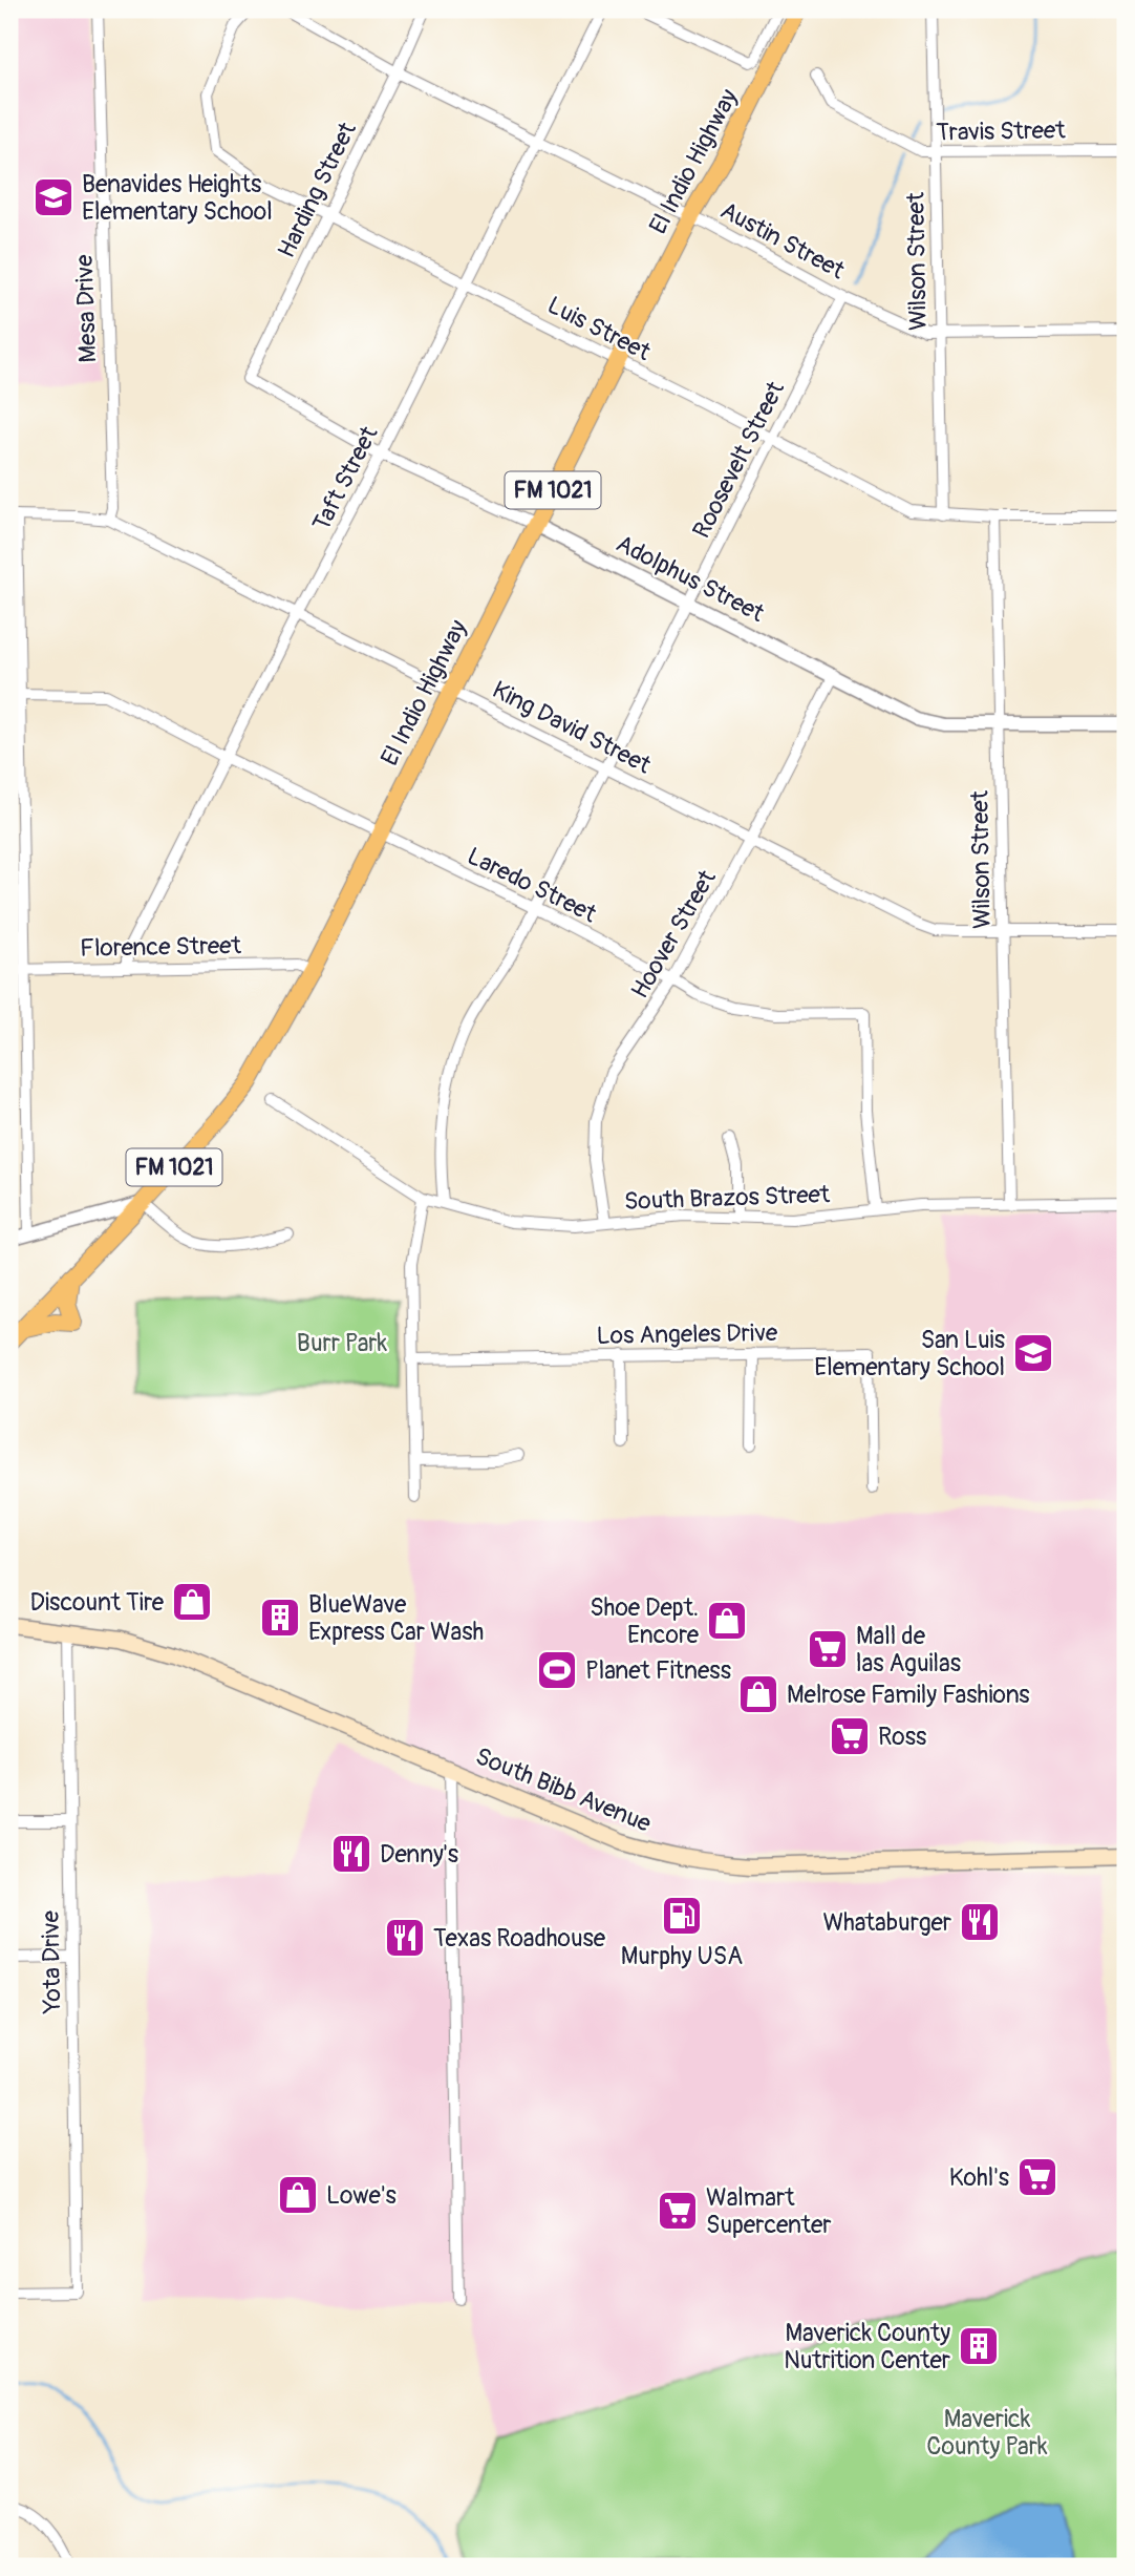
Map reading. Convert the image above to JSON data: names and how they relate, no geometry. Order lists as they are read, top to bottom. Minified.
{"streets":{"main road":["El Indio Highway","FM 1021","South Bibb Avenue"],"street":["Travis Street","Harding Street","Austin Street","Wilson Street","Mesa Drive","Luis Street","Roosevelt Street","Taft Street","Adolphus Street","King David Street","Laredo Street","Hoover Street","Florence Street","South Brazos Street","Los Angeles Drive","Yota Drive"]},"crossings":[["Travis Street","Wilson Street"],["El Indio Highway","Austin Street"],["El Indio Highway","Luis Street"],["El Indio Highway","Adolphus Street"],["El Indio Highway","King David Street"],["El Indio Highway","Laredo Street"],["El Indio Highway","Florence Street"],["Harding Street","Austin Street"],["Harding Street","Luis Street"],["Harding Street","Adolphus Street"],["Austin Street","Wilson Street"],["Austin Street","Roosevelt Street"],["Austin Street","Taft Street"],["Wilson Street","Luis Street"],["Wilson Street","Adolphus Street"],["Wilson Street","King David Street"],["Wilson Street","South Brazos Street"],["Mesa Drive","King David Street"],["Luis Street","Roosevelt Street"],["Luis Street","Taft Street"],["Roosevelt Street","Adolphus Street"],["Roosevelt Street","King David Street"],["Roosevelt Street","Laredo Street"],["Roosevelt Street","South Brazos Street"],["Taft Street","Adolphus Street"],["Taft Street","King David Street"],["Taft Street","Laredo Street"],["Taft Street","Florence Street"],["Adolphus Street","Hoover Street"],["King David Street","Hoover Street"],["Laredo Street","Hoover Street"],["Laredo Street","South Brazos Street"],["Hoover Street","South Brazos Street"],["South Bibb Avenue","Yota Drive"]],"parks":["Burr Park","Maverick County Park"],"places":{"school or university":["Benavides Heights Elementary School","San Luis Elementary School"],"shop":["Discount Tire","Shoe Dept. Encore","Melrose Family Fashions","Lowe's"],"building":["BlueWave Express Car Wash","Maverick County Nutrition Center"],"supermarket":["Mall de las Aguilas","Ross","Kohl's","Walmart Supercenter"],"sports":["Planet Fitness"],"restaurant":["Denny's","Whataburger","Texas Roadhouse"],"fuel station":["Murphy USA"]}}
